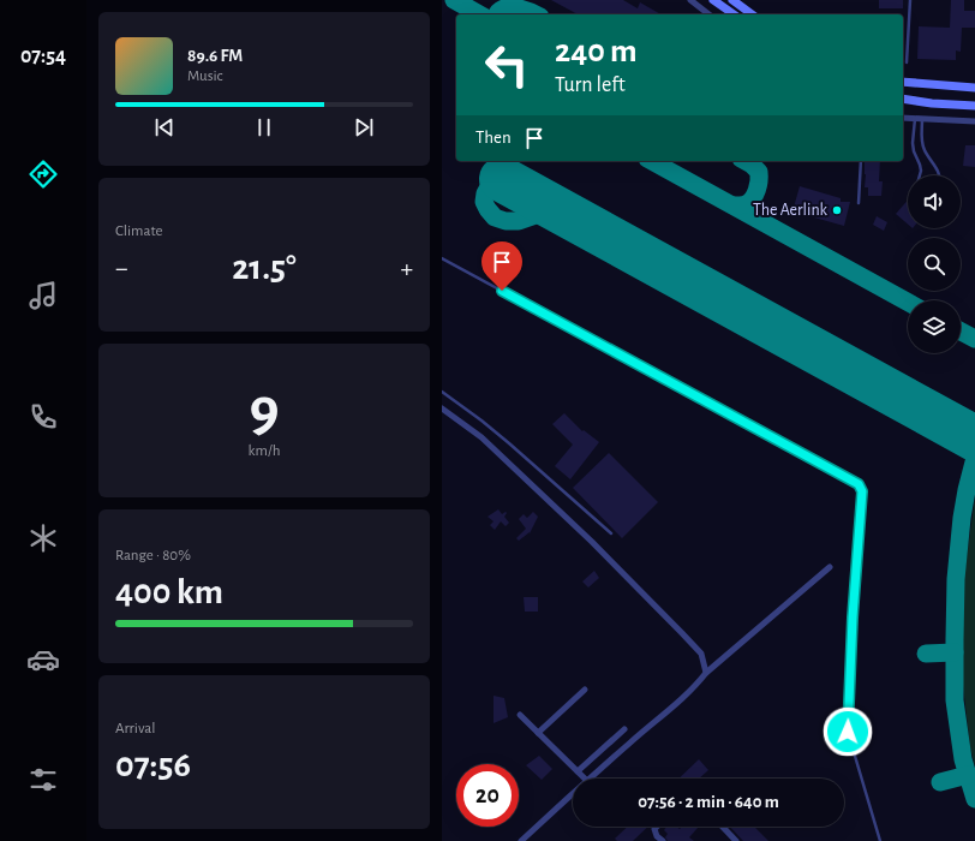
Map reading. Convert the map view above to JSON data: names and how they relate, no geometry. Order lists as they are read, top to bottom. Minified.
{"places":["The Aerlink"],"page":{"tabs":"07:54","turn":["240 m","Turn left"],"song":["89.6 FM","Music"],"then":"Then","tile":["Climate",["9","km/h"],["Range · 80%","400 km"],["Arrival","07:56"]],"heat":["−","21.5°","+"],"limit":"20","trip":"07:56 · 2 min · 640 m"}}
